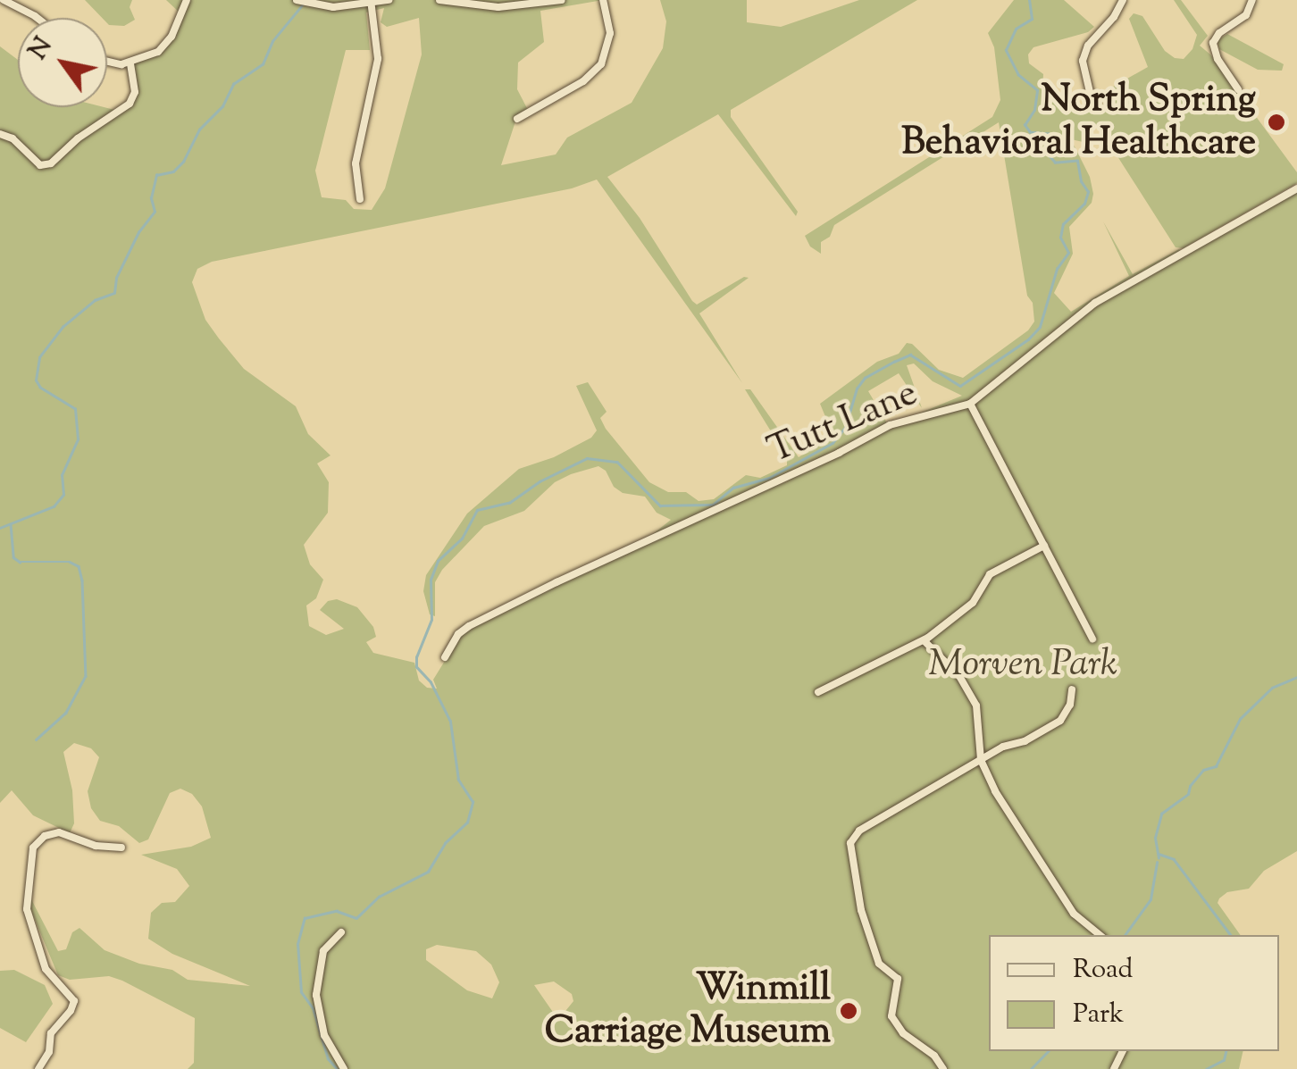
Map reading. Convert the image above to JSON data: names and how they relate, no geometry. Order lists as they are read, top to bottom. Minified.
{"streets":{"street":["Tutt Lane"]},"parks":["Morven Park"],"places":["North Spring Behavioral Healthcare","Winmill Carriage Museum"],"legend":["Road","Park"],"north":"top left"}
